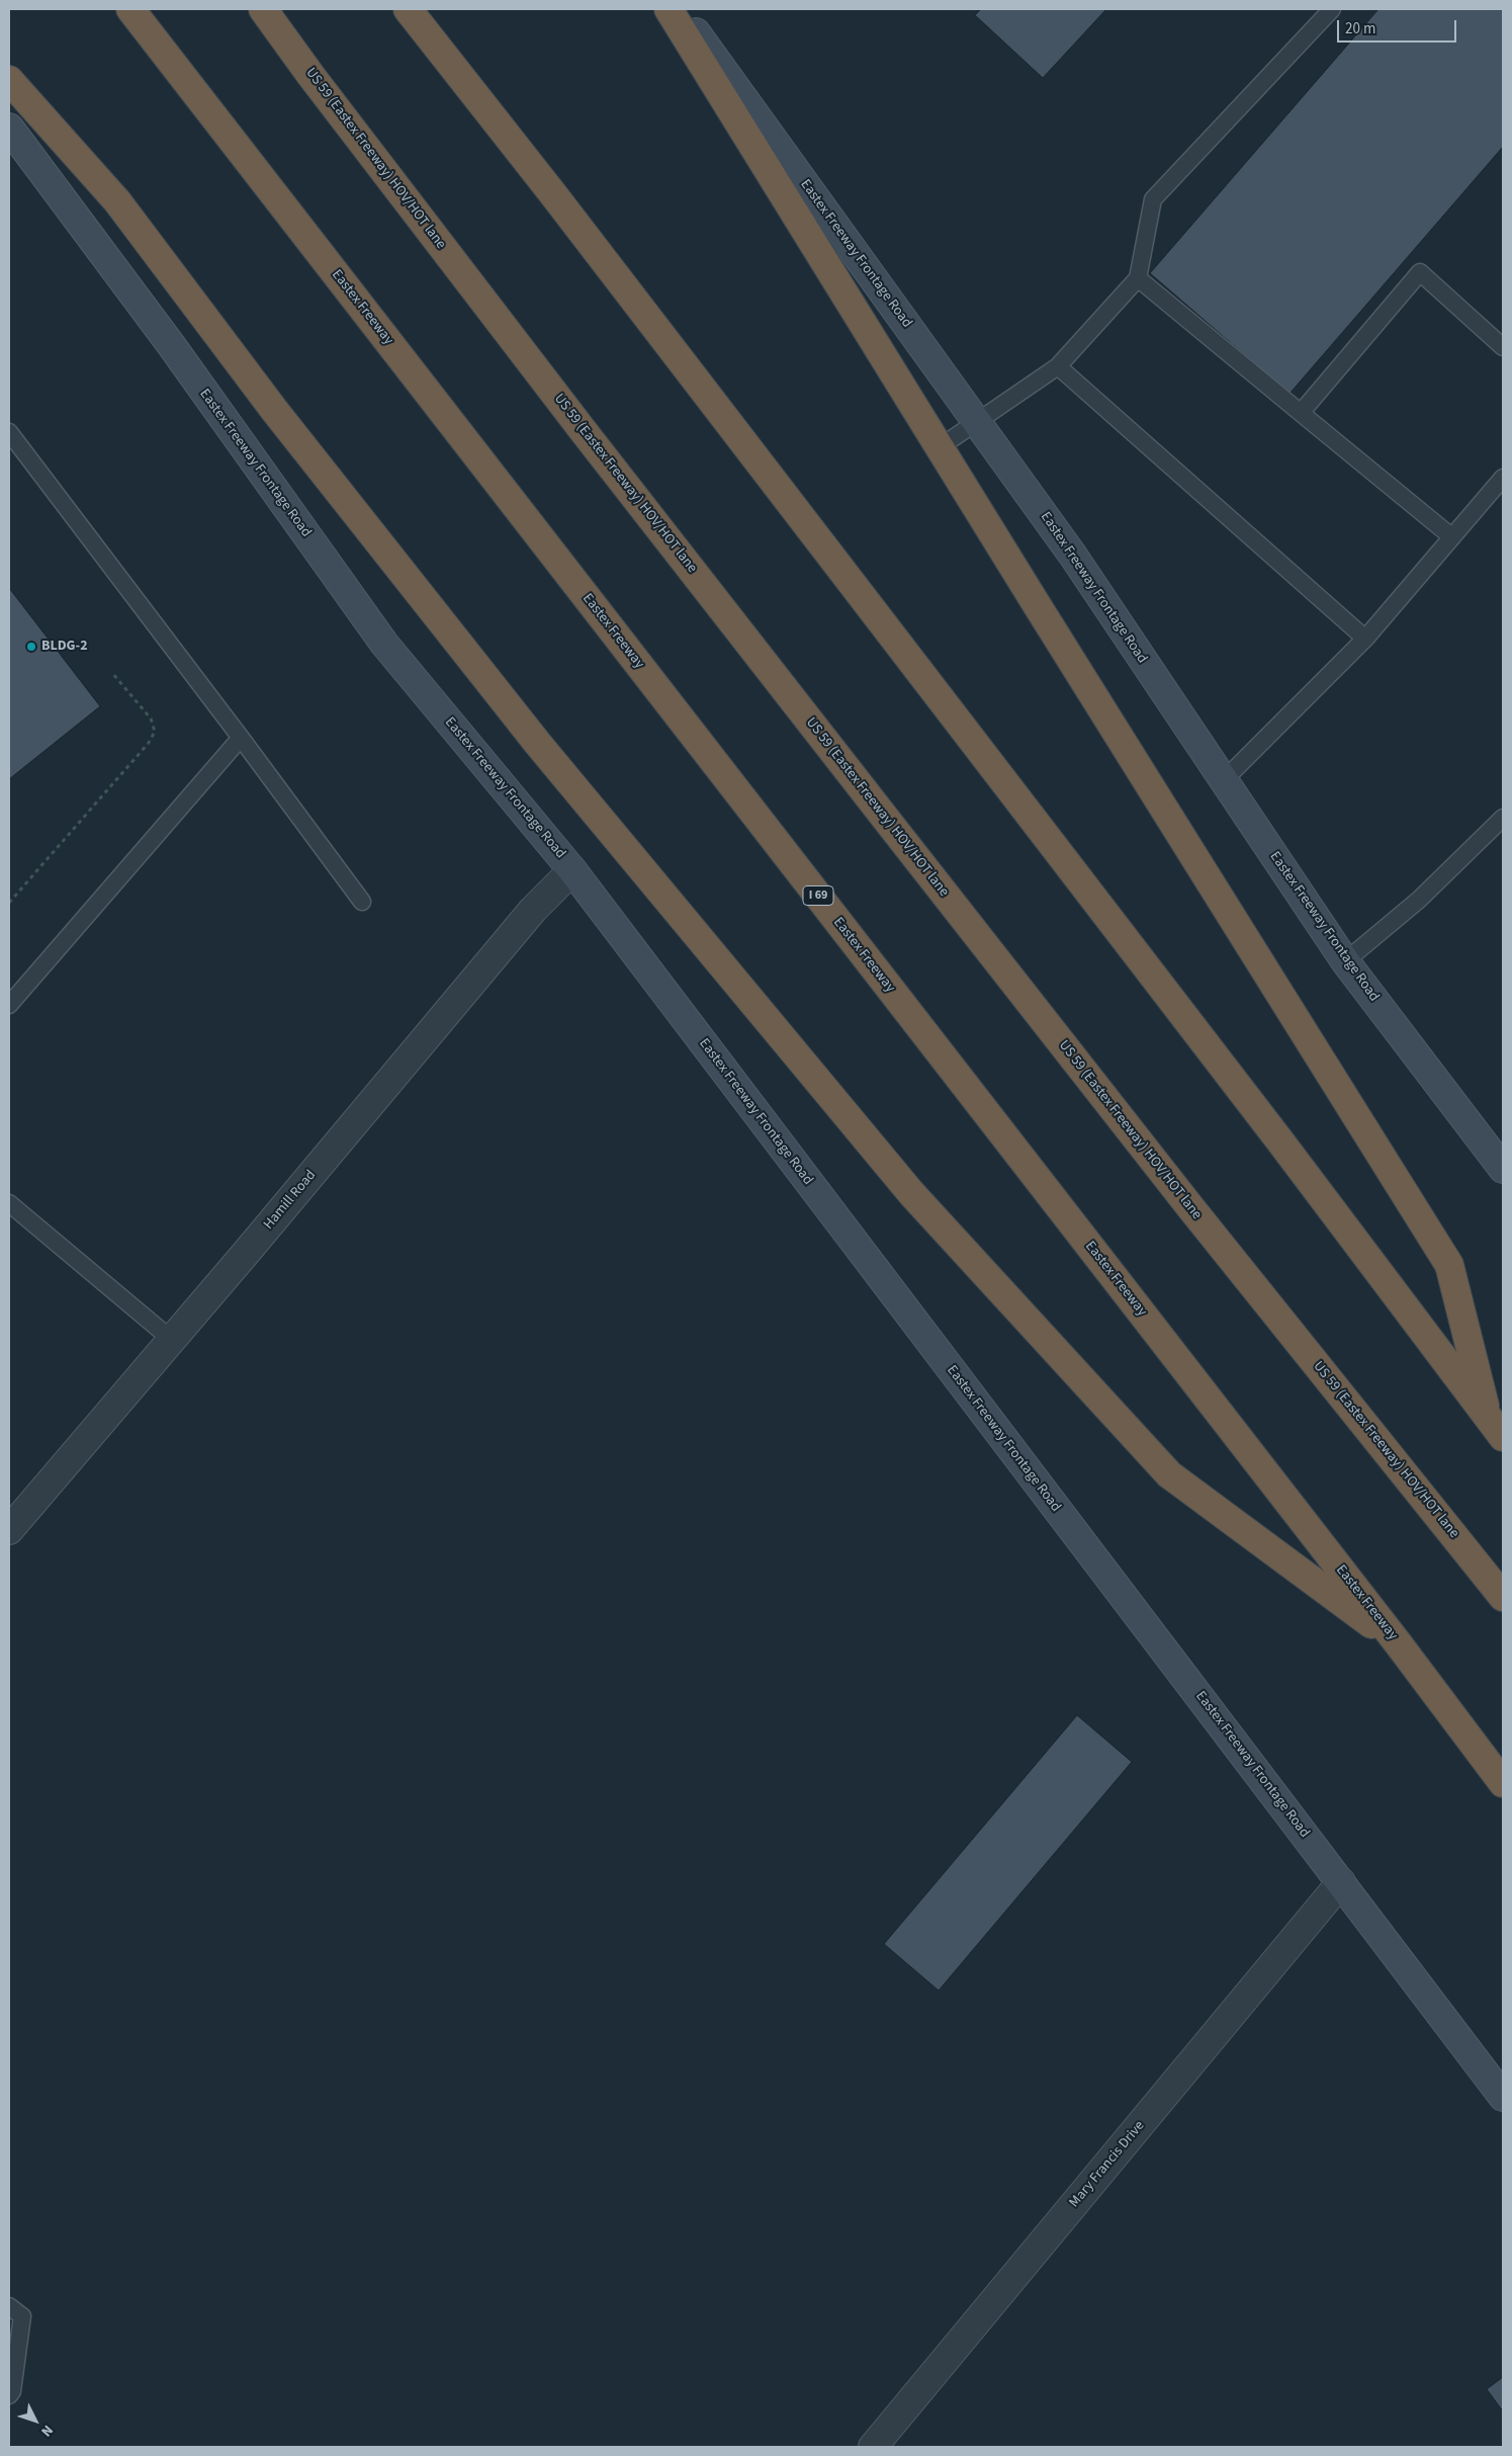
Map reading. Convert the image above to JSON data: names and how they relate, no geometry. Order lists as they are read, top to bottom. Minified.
{"streets":{"highway":["US 59 (Eastex Freeway) HOV/HOT lane","Eastex Freeway","I 69"],"main road":["Eastex Freeway Frontage Road"],"street":["Hamill Road","Mary Francis Drive"]},"crossings":[["Eastex Freeway Frontage Road","Hamill Road"],["Eastex Freeway Frontage Road","Mary Francis Drive"]],"places":["BLDG-2"],"scale_bar":"20 m","north":"bottom right"}
